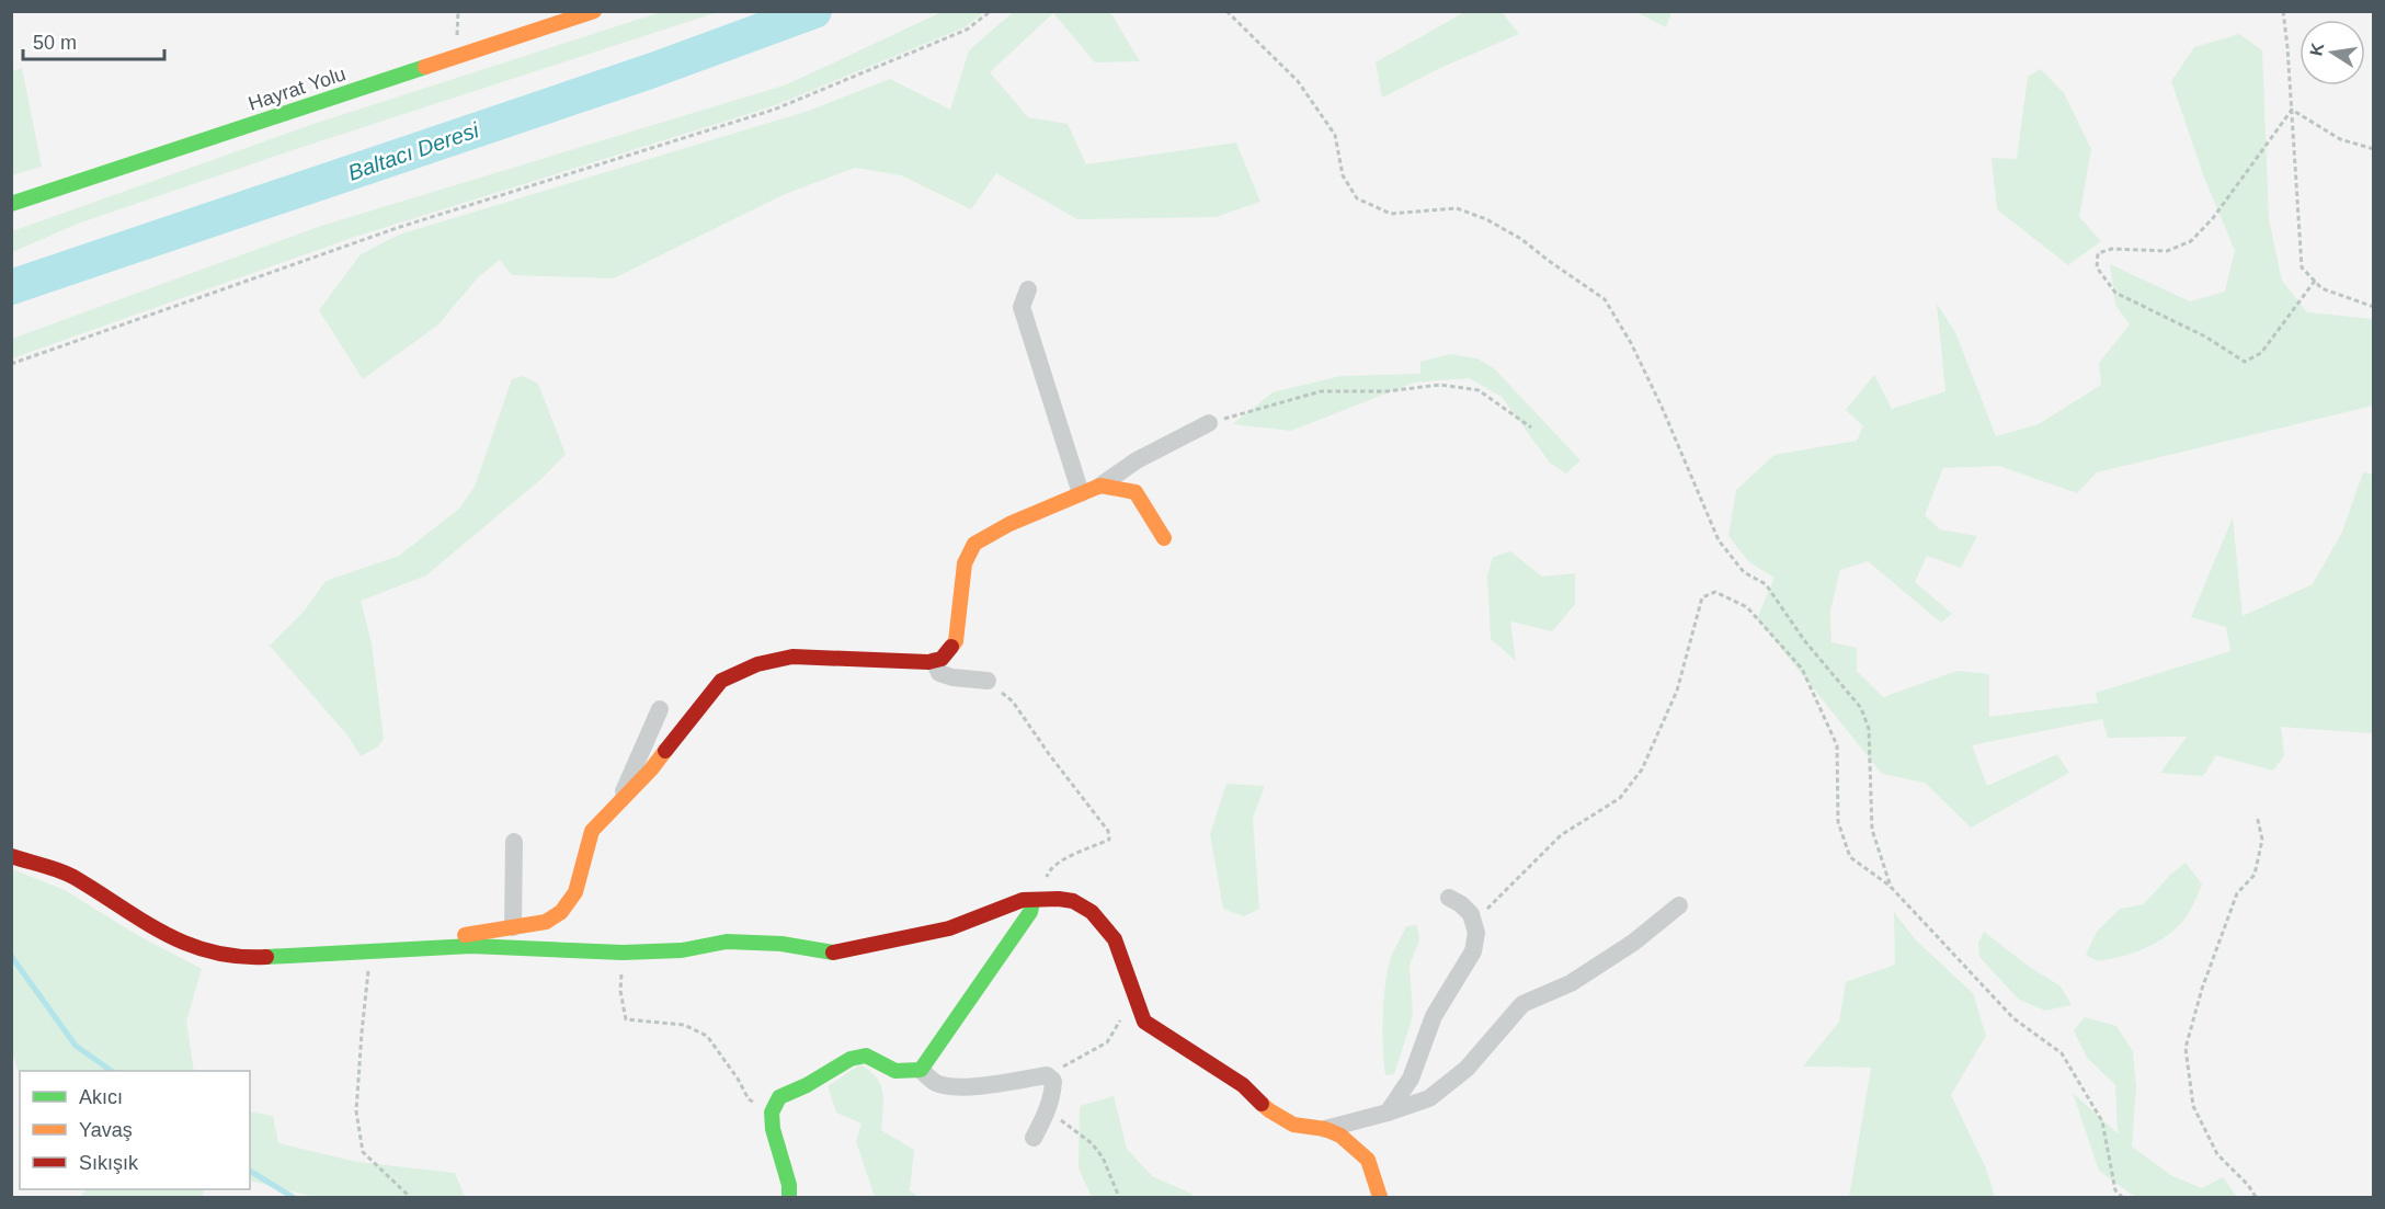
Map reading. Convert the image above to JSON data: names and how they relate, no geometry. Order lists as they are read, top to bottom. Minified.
{"streets":{"street":["Hayrat Yolu"]},"water":["Baltacı Deresi"],"legend":["Akıcı","Yavaş","Sıkışık"],"scale_bar":"50 m","north":"left"}
